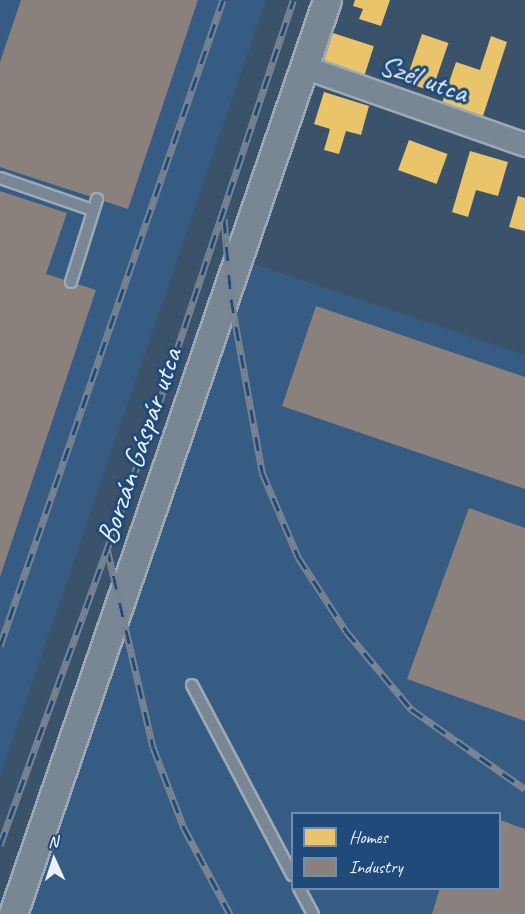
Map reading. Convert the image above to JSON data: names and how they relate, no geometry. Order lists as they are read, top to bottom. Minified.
{"streets":{"street":["Szél utca","Borzán Gáspár utca"]},"crossings":[["Szél utca","Borzán Gáspár utca"]],"legend":["Homes","Industry"],"north":"top"}
